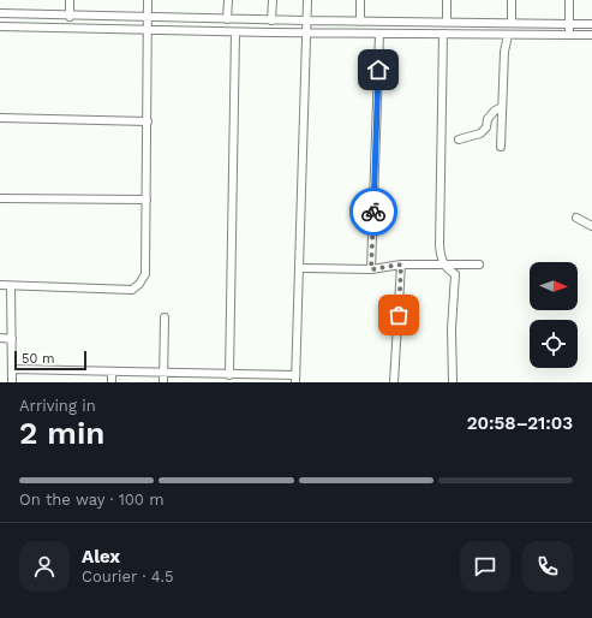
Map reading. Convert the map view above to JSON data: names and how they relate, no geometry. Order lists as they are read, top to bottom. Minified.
{"scale_bar":"50 m","north":"right","page":{"scale":"50 m","heading":["2 min","Arriving in","20:58–21:03"],"panel":["Alex","Courier · 4.5"],"bar":"On the way · 100 m"}}
